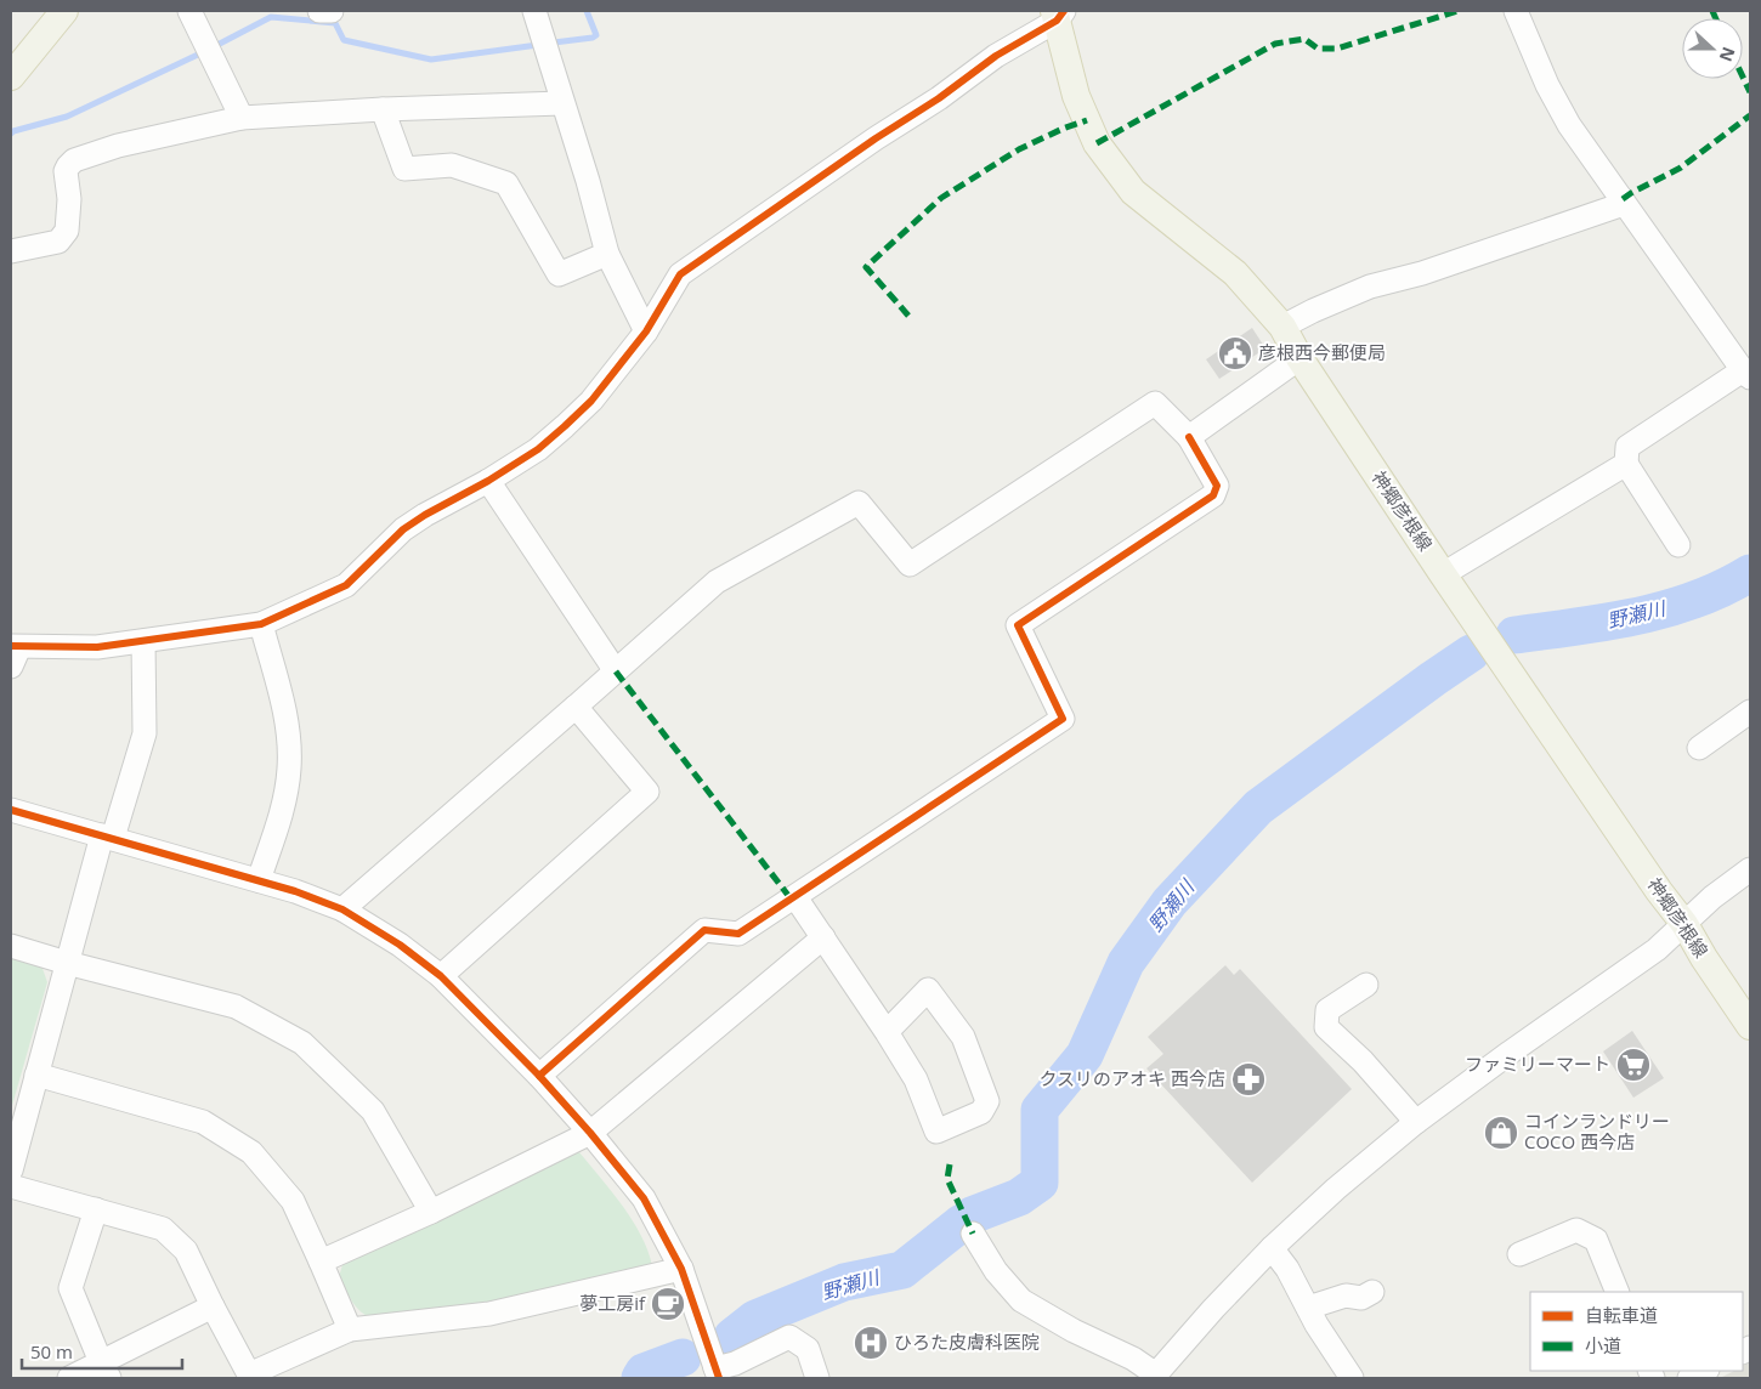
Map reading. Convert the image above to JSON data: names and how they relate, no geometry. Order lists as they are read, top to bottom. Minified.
{"streets":{"main road":["神郷彦根線"]},"water":["野瀬川"],"places":{"public building":["彦根西今郵便局"],"supermarket":["ファミリーマート"],"pharmacy":["クスリのアオキ 西今店"],"shop":["コインランドリー COCO 西今店"],"cafe":["夢工房if"],"hospital":["ひろた皮膚科医院"]},"legend":["自転車道","小道"],"scale_bar":"50 m","north":"right"}
